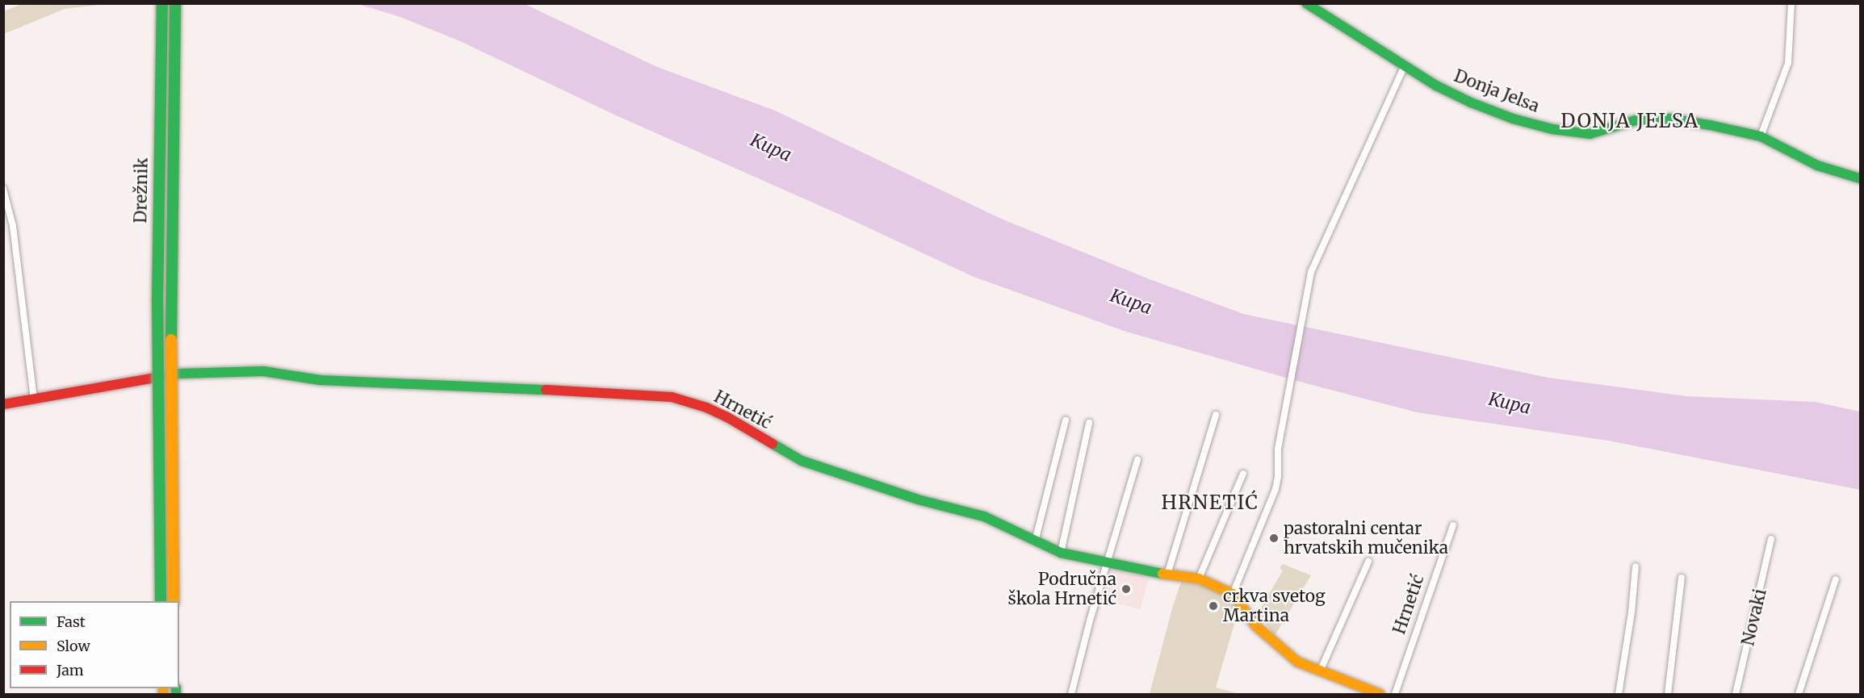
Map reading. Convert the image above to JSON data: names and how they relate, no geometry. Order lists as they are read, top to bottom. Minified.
{"streets":{"main road":["Donja Jelsa","Drežnik","Hrnetić"],"street":["Novaki"]},"districts":["DONJA JELSA","HRNETIĆ"],"water":["Kupa"],"places":["pastoralni centar hrvatskih mučenika","Područna škola Hrnetić","crkva svetog Martina"],"legend":["Fast","Slow","Jam"]}
